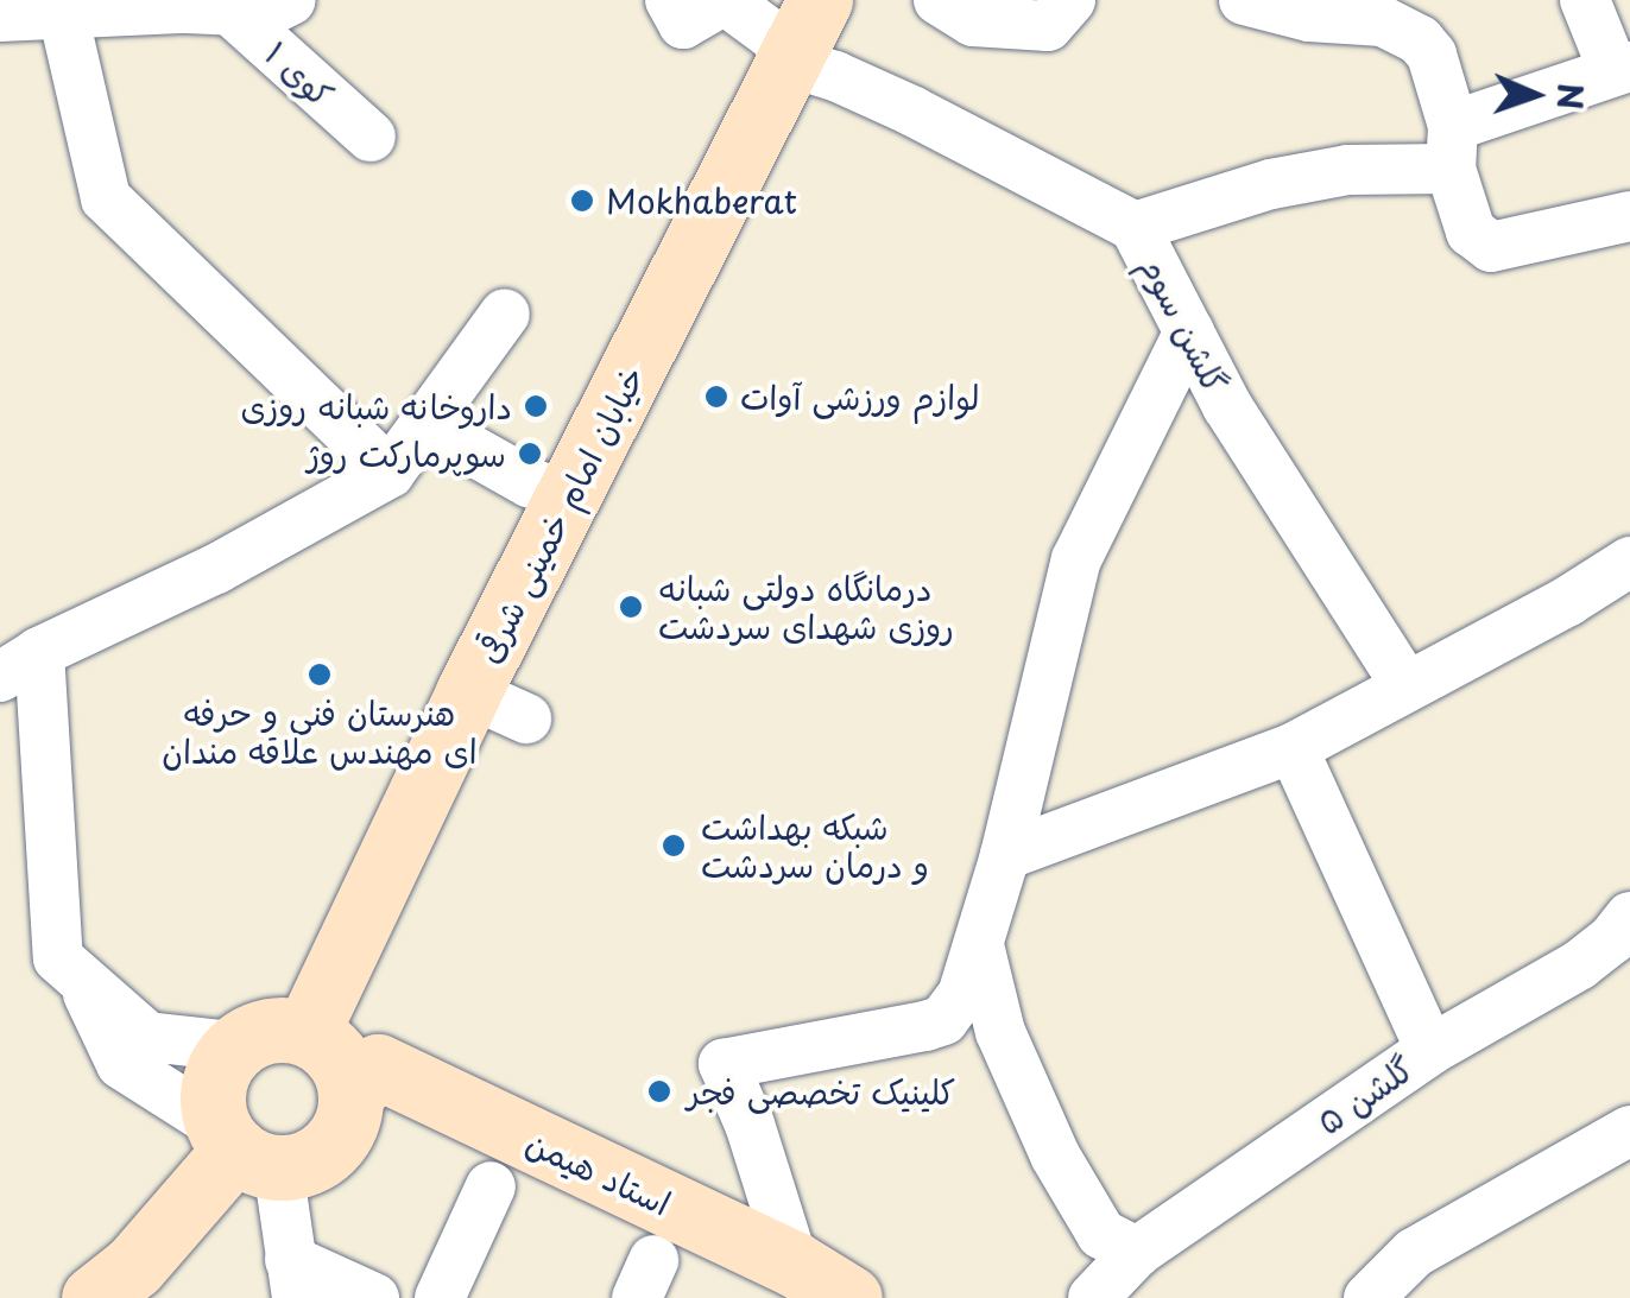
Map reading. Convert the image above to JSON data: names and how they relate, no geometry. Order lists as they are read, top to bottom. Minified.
{"streets":{"main road":["خیابان امام خمینی شرقی","استاد هیمن"],"street":["کوی ۱","گلشن سوم","گلشن ۵"]},"crossings":[["گلشن سوم","خیابان امام خمینی شرقی"],["خیابان امام خمینی شرقی","استاد هیمن"]],"places":["Mokhaberat","لوازم ورزشی آوات","داروخانه شبانه روزی","سوپرمارکت روژ","درمانگاه دولتی شبانه روزی شهدای سردشت","هنرستان فنی و حرفه ای مهندس علاقه مندان","شبکه بهداشت و درمان سردشت","کلینیک تخصصی فجر"],"north":"right"}
